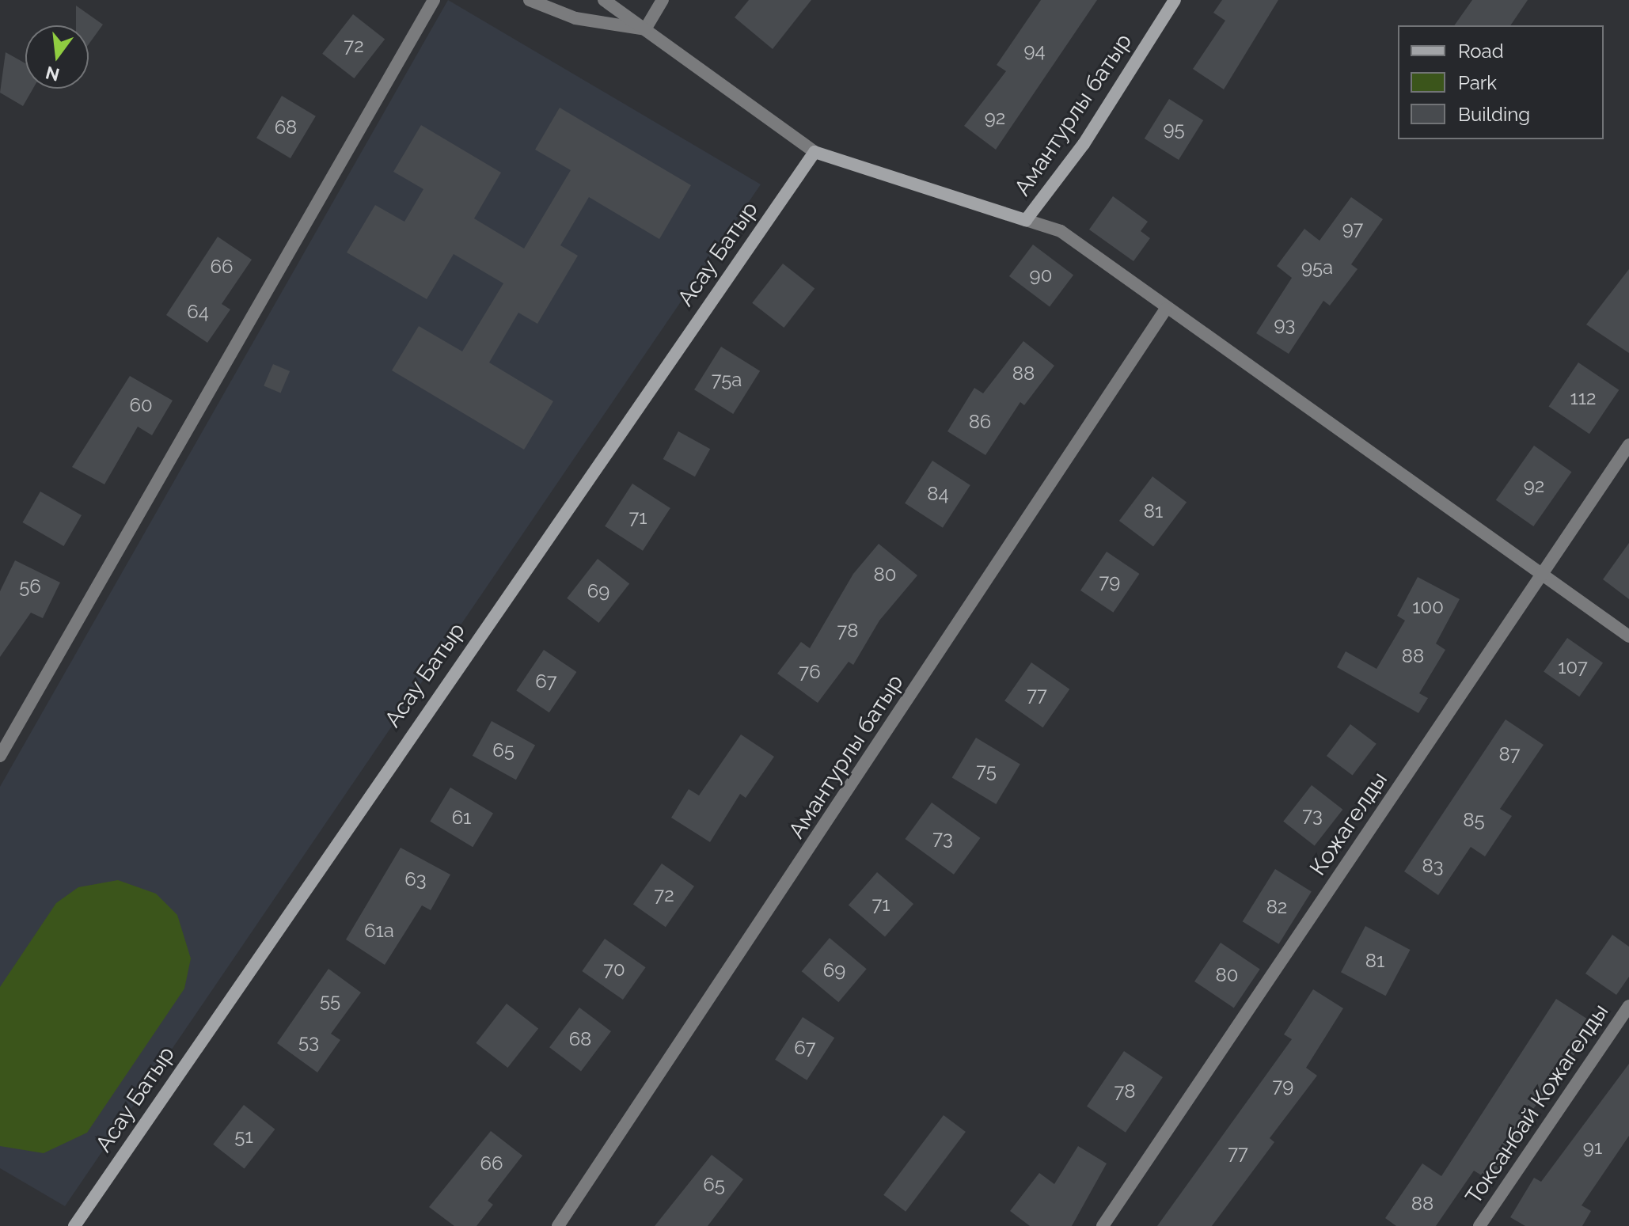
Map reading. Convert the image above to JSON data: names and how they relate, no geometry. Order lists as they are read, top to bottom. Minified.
{"streets":{"street":["Амантурлы батыр","Асау Батыр","Кожагелды","Токсанбай Кожагелды"]},"house_numbers":["72","94","92","68","95","97","66","95а","90","64","93","88","75а","112","60","86","92","84","81","71","80","79","56","69","100","78","88","107","76","67","77","65","87","75","73","61","85","73","83","63","72","71","82","61а","81","70","69","80","55","68","53","67","79","78","51","91","77","66","65","88"],"legend":["Road","Park","Building"],"north":"bottom"}
